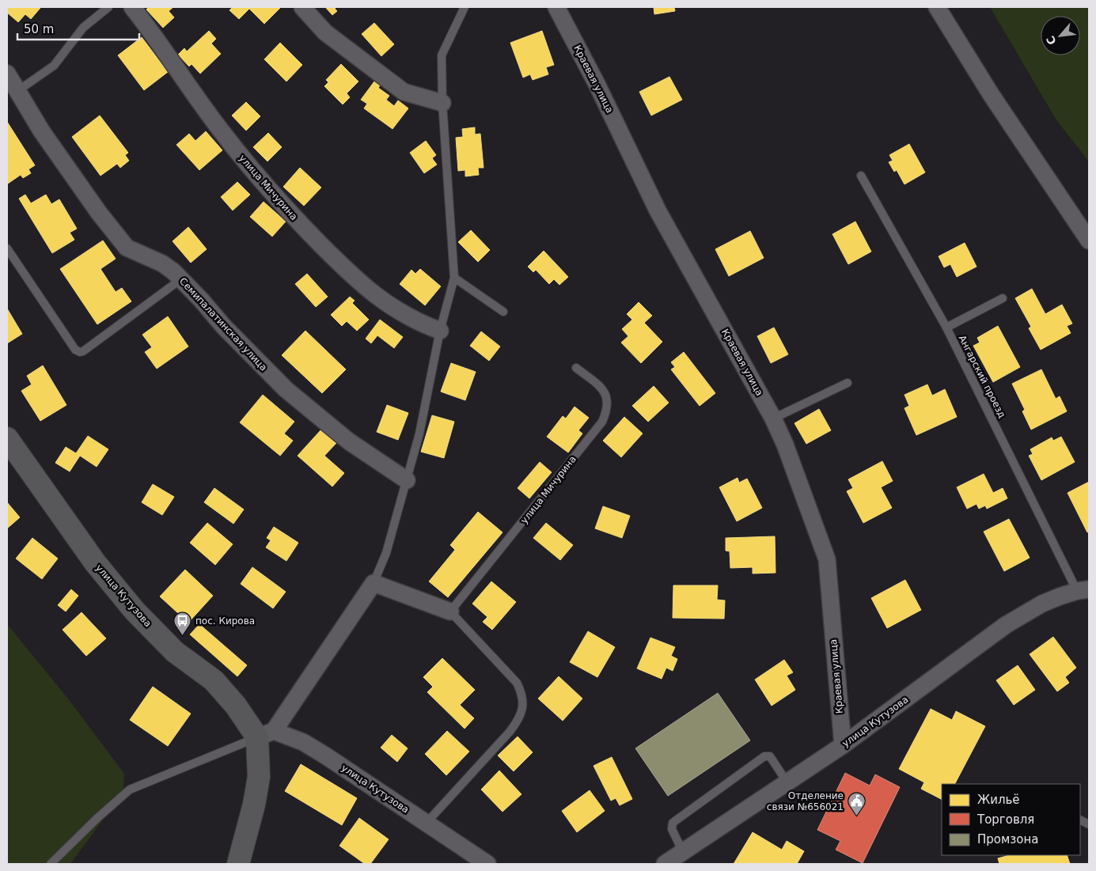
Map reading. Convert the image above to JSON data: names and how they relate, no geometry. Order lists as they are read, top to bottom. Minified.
{"streets":{"main road":["улица Кутузова"],"street":["Краевая улица","улица Мичурина","Семипалатинская улица"],"lane":["Ангарский проезд"]},"crossings":[["Краевая улица","улица Кутузова"],["Ангарский проезд","улица Кутузова"]],"places":{"bus stop":["пос. Кирова"],"public building":["Отделение связи №656021"]},"legend":["Жильё","Торговля","Промзона"],"scale_bar":"50 m","north":"bottom left"}
